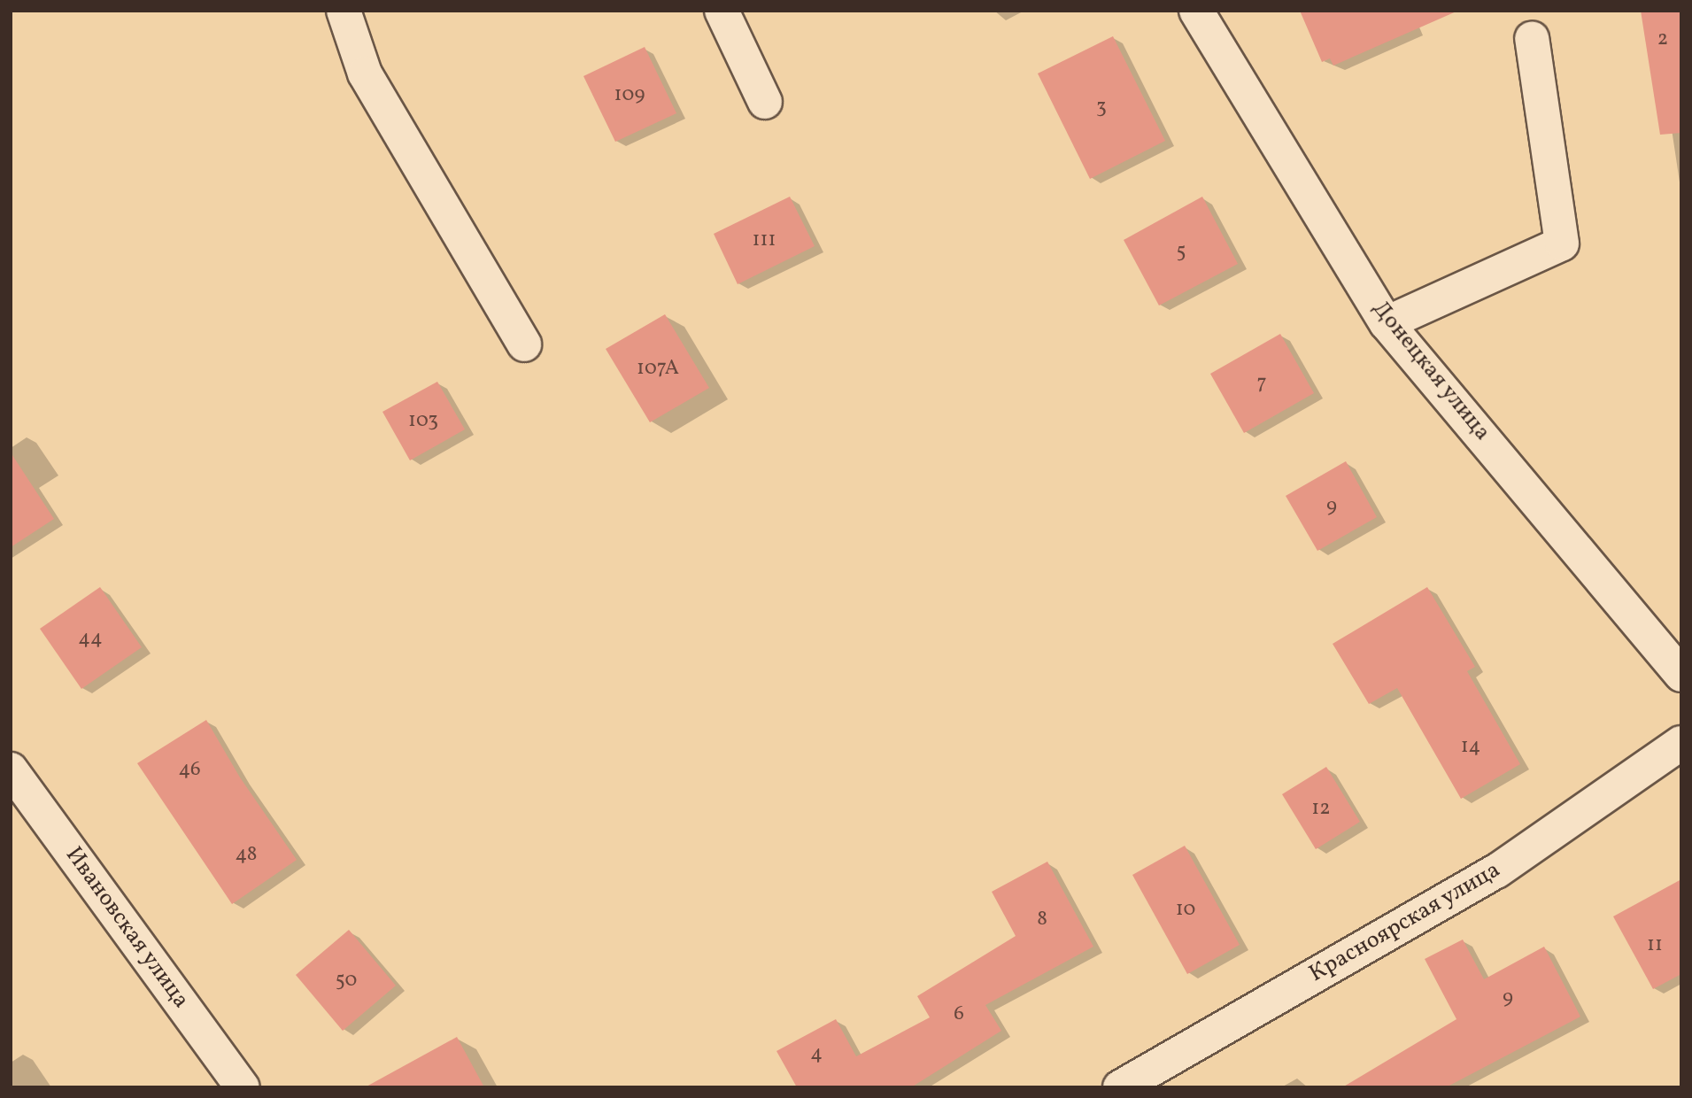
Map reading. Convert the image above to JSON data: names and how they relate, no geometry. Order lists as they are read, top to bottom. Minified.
{"streets":{"street":["Донецкая улица","Красноярская улица","Ивановская улица"]},"house_numbers":["2","109","3","111","5","107А","7","103","9","44","14","46","12","48","10","8","11","50","9","6","4"]}
